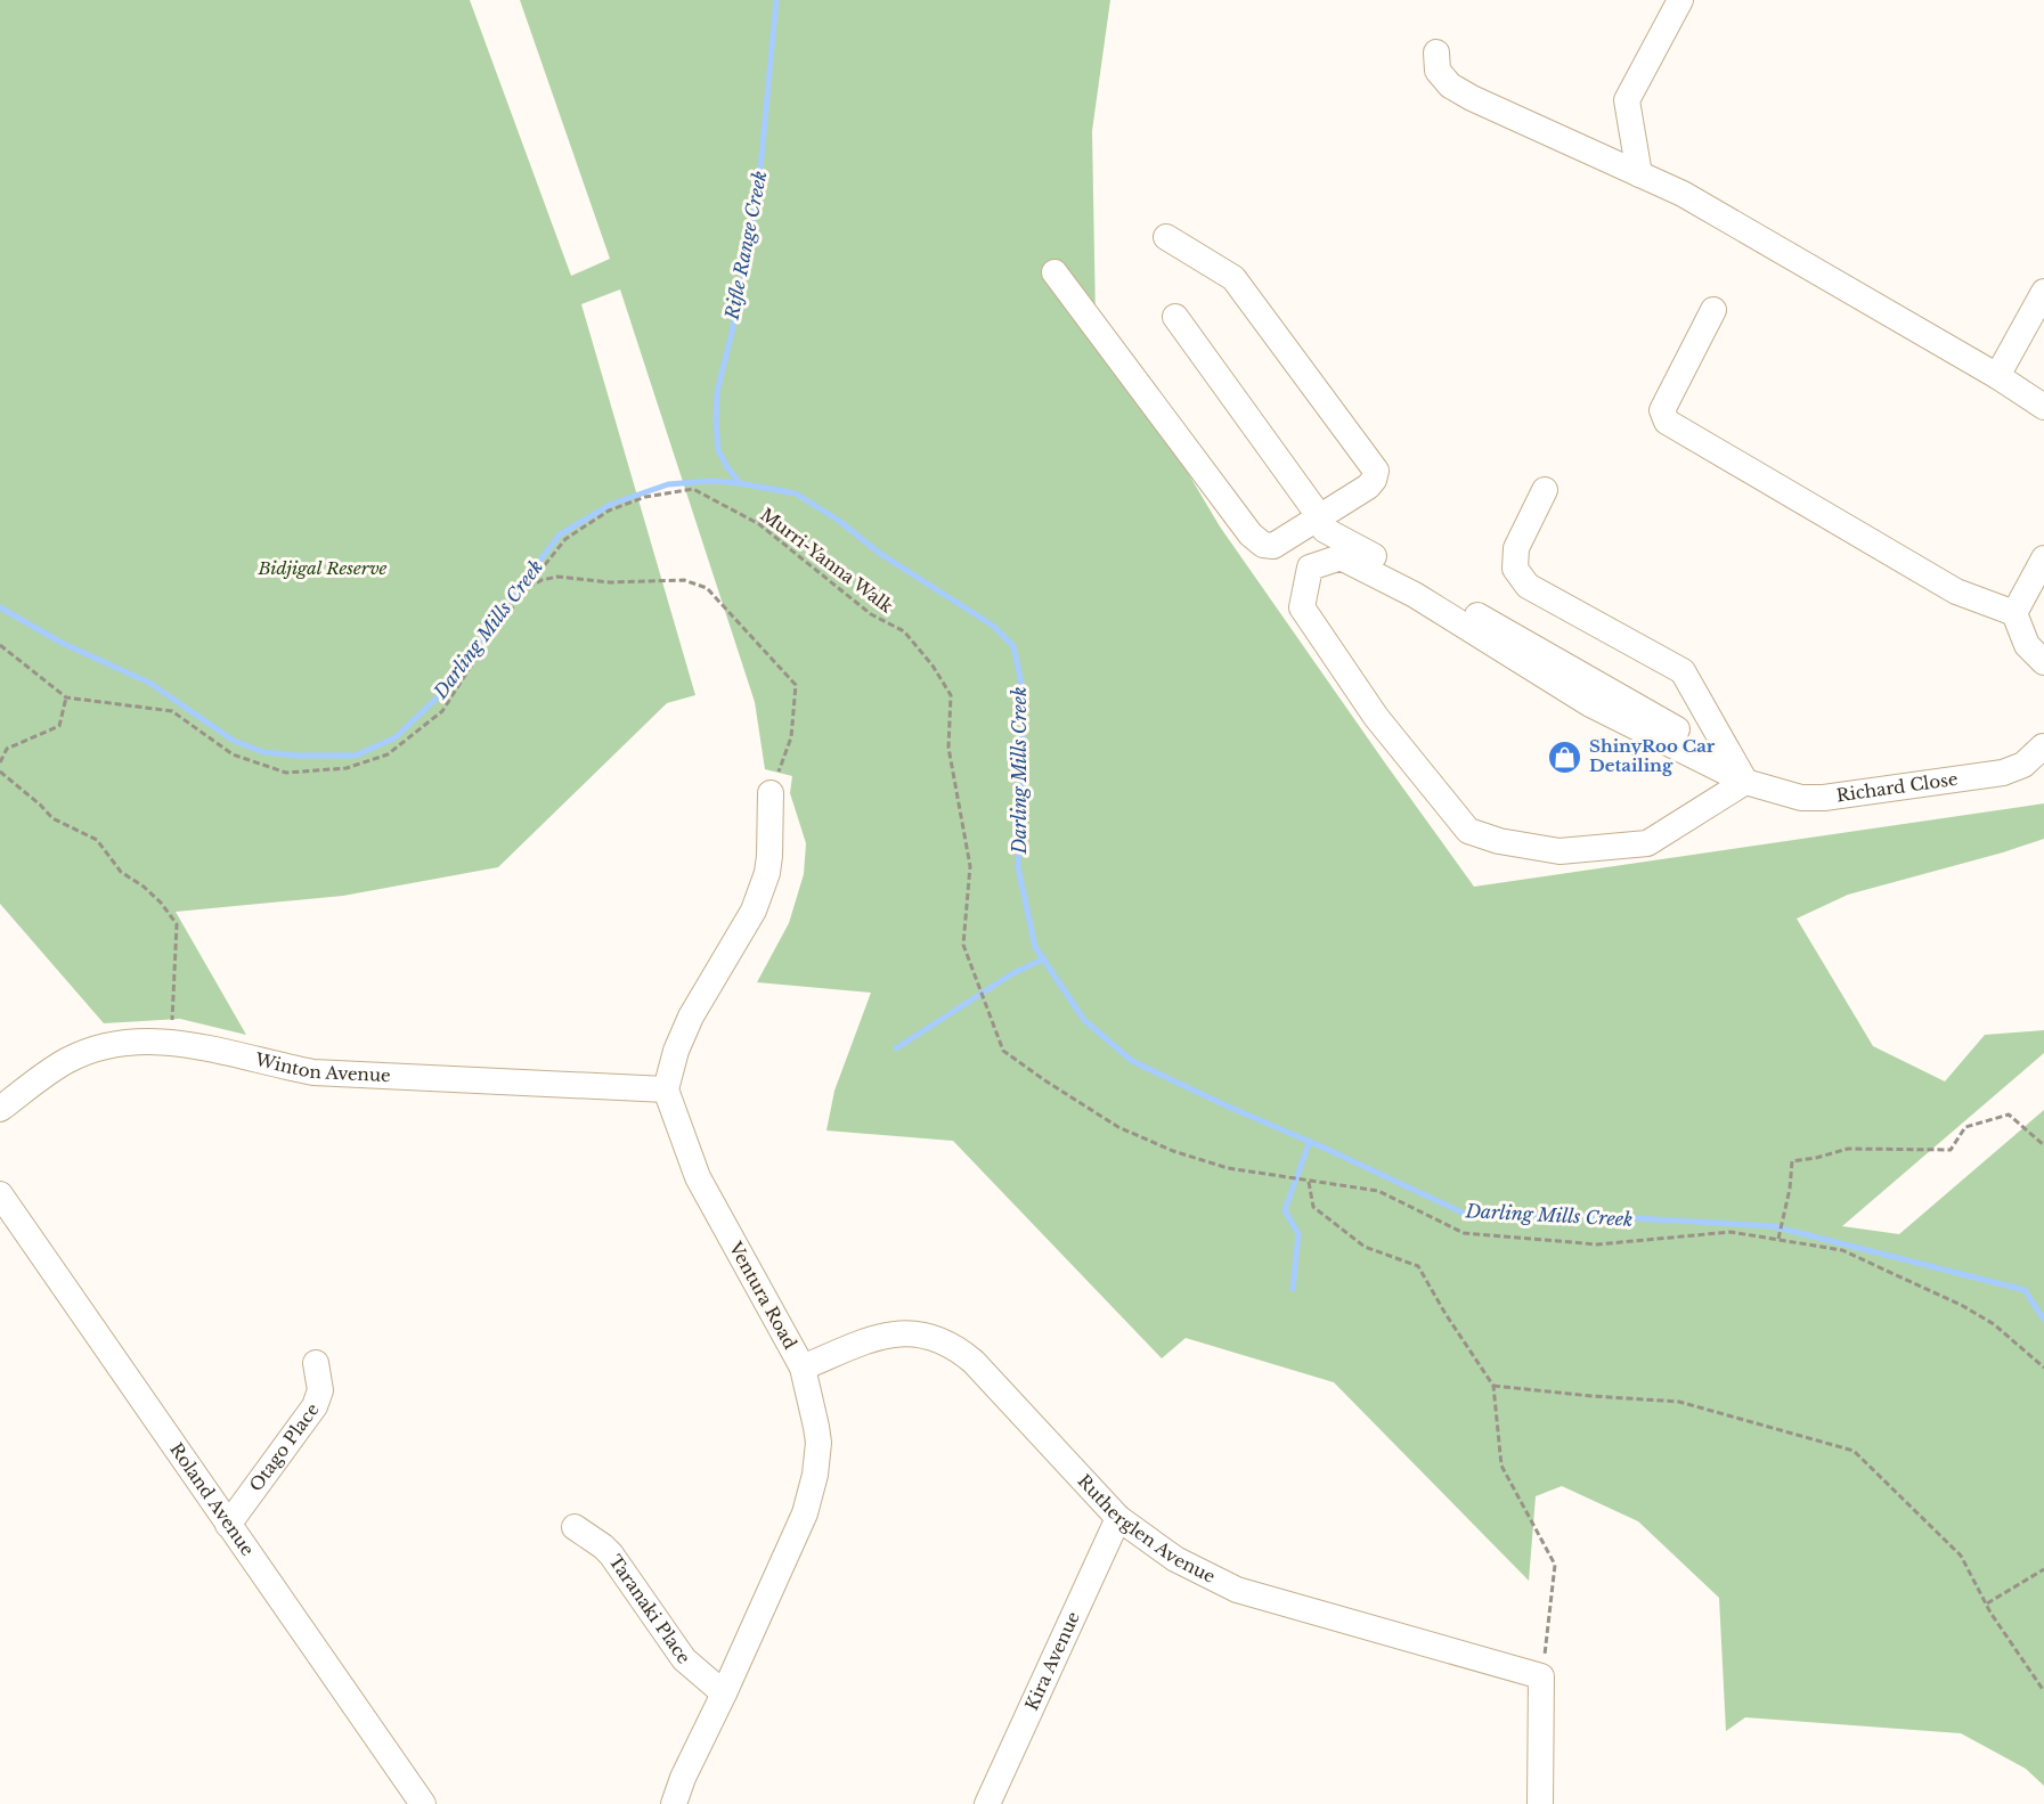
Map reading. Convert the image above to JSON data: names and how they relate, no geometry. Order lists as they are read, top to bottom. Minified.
{"streets":{"street":["Richard Close","Winton Avenue","Ventura Road","Otago Place","Roland Avenue","Rutherglen Avenue","Taranaki Place","Kira Avenue"],"path":["Murri-Yanna Walk"]},"crossings":[["Winton Avenue","Ventura Road"],["Ventura Road","Rutherglen Avenue"],["Ventura Road","Taranaki Place"],["Otago Place","Roland Avenue"],["Rutherglen Avenue","Kira Avenue"]],"water":["Rifle Range Creek","Darling Mills Creek"],"parks":["Bidjigal Reserve"],"places":{"shop":["ShinyRoo Car Detailing"]}}
